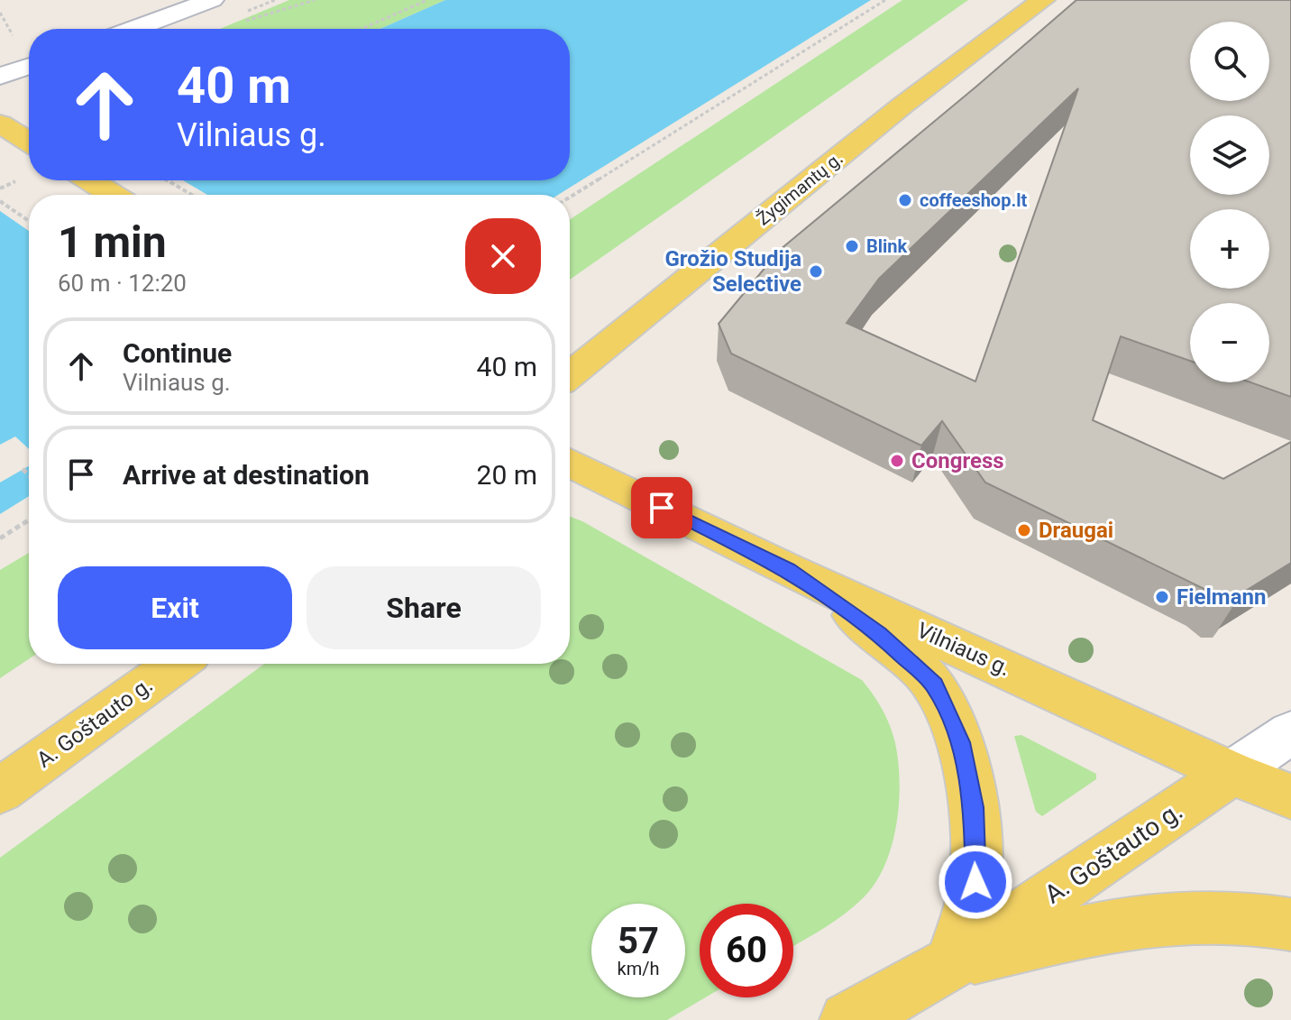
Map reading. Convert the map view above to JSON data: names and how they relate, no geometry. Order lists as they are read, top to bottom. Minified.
{"streets":{"main road":["Žygimantų g.","Vilniaus g.","A. Goštauto g."]},"crossings":[["Vilniaus g.","A. Goštauto g."]],"places":["coffeeshop.lt","Blink","Grožio Studija Selective","Congress","Draugai","Fielmann"],"page":{"map_buttons":["+","−"],"turn":["40 m","Vilniaus g."],"heading":["1 min","60 m · 12:20"],"list":[{"name":"Continue","note":"Vilniaus g.","value":"40 m"},{"name":"Arrive at destination","value":"20 m"}],"buttons":["Exit","Share"],"speed":"57 km/h","limit":"60"}}
